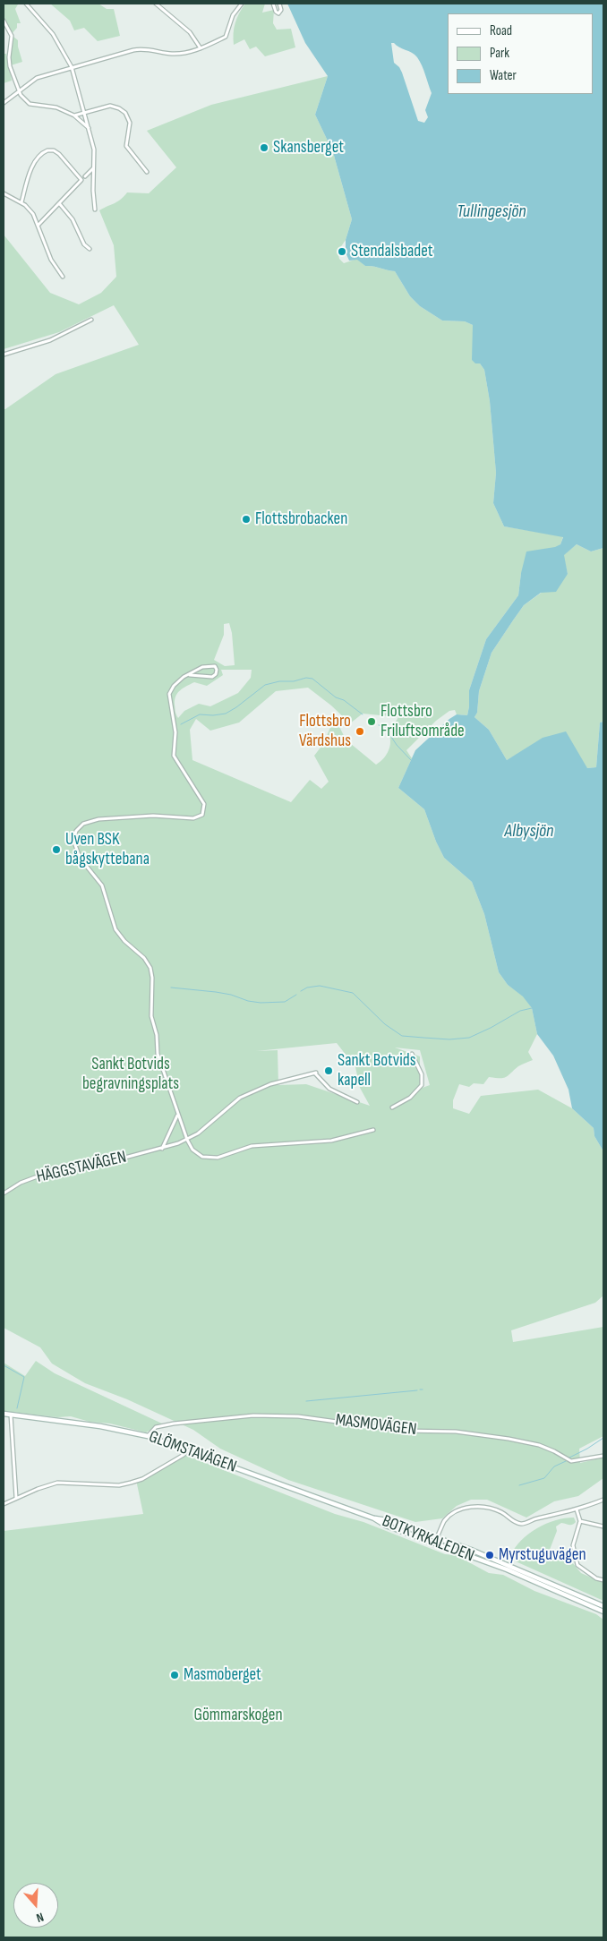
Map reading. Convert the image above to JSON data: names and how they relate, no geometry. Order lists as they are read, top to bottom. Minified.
{"streets":{"main road":["GLÖMSTAVÄGEN","BOTKYRKALEDEN"],"street":["HÄGGSTAVÄGEN","MASMOVÄGEN"]},"crossings":[["MASMOVÄGEN","GLÖMSTAVÄGEN"],["GLÖMSTAVÄGEN","BOTKYRKALEDEN"]],"water":["Tullingesjön","Albysjön"],"parks":["Sankt Botvids begravningsplats","Gömmarskogen"],"places":["Skansberget","Stendalsbadet","Flottsbrobacken","Flottsbro Friluftsområde","Flottsbro Värdshus","Uven BSK bågskyttebana","Sankt Botvids kapell","Myrstuguvägen","Masmoberget"],"legend":["Road","Park","Water"],"north":"bottom"}
